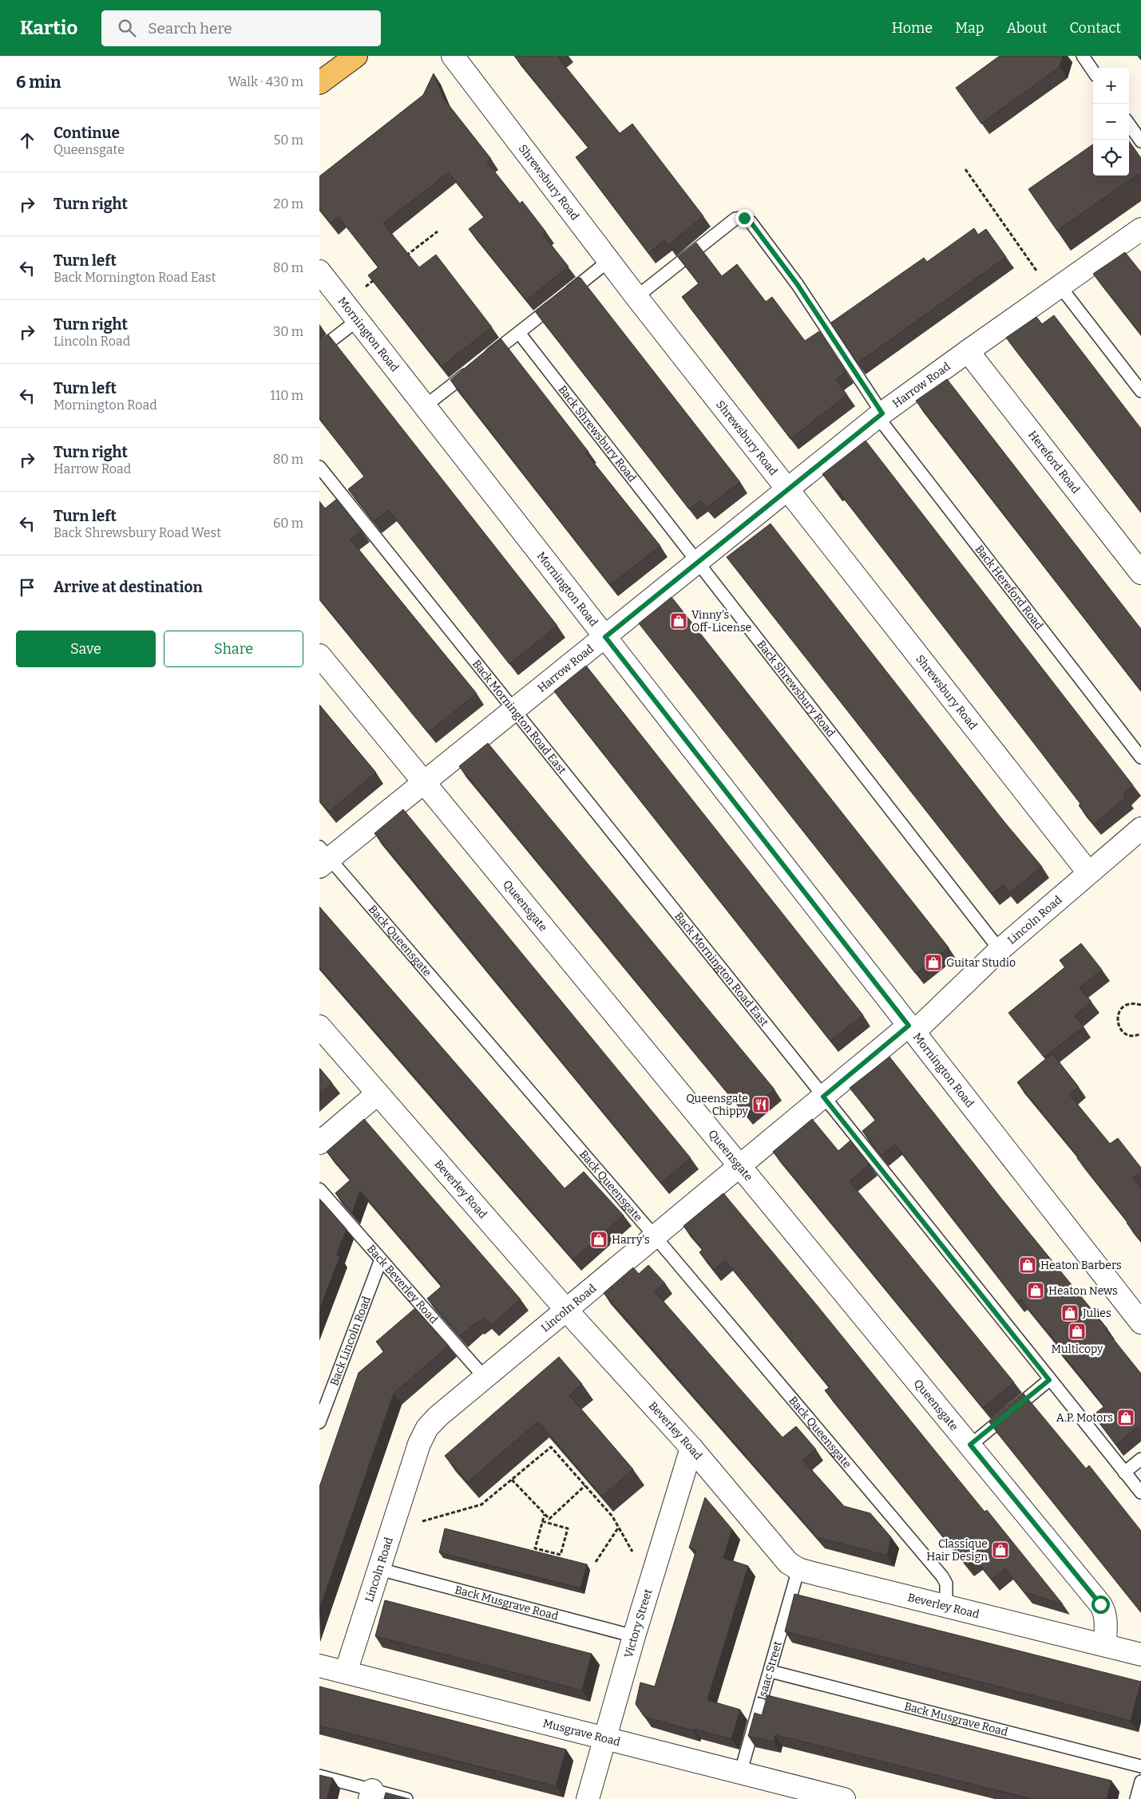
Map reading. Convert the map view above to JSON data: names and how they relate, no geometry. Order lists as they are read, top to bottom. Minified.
{"streets":{"street":["Shrewsbury Road","Mornington Road","Harrow Road","Hereford Road","Queensgate","Lincoln Road","Beverley Road","Victory Street","Musgrave Road"],"lane":["Back Shrewsbury Road","Back Hereford Road","Back Mornington Road East","Back Queensgate","Back Beverley Road","Back Lincoln Road","Back Musgrave Road","Isaac Street"]},"crossings":[["Shrewsbury Road","Harrow Road"],["Shrewsbury Road","Back Hereford Road"],["Shrewsbury Road","Lincoln Road"],["Mornington Road","Harrow Road"],["Mornington Road","Lincoln Road"],["Harrow Road","Back Shrewsbury Road"],["Harrow Road","Hereford Road"],["Harrow Road","Back Hereford Road"],["Harrow Road","Back Mornington Road East"],["Harrow Road","Queensgate"],["Harrow Road","Back Queensgate"],["Back Shrewsbury Road","Lincoln Road"],["Back Mornington Road East","Lincoln Road"],["Queensgate","Lincoln Road"],["Queensgate","Beverley Road"],["Lincoln Road","Back Queensgate"],["Lincoln Road","Beverley Road"],["Lincoln Road","Back Beverley Road"],["Lincoln Road","Back Musgrave Road"],["Lincoln Road","Musgrave Road"],["Back Queensgate","Beverley Road"],["Beverley Road","Victory Street"],["Beverley Road","Isaac Street"],["Back Beverley Road","Back Lincoln Road"],["Back Musgrave Road","Victory Street"],["Back Musgrave Road","Isaac Street"],["Victory Street","Musgrave Road"],["Isaac Street","Musgrave Road"]],"places":{"shop":["Vinny's Off-License","Guitar Studio","Harry's","Heaton Barbers","Heaton News","Julies","Multicopy","A.P. Motors","Classique Hair Design"],"restaurant":["Queensgate Chippy"]},"page":{"header":"Kartio","search":"Search here","nav":["Home","Map","About","Contact"],"heading":["6 min","Walk · 430 m"],"map_buttons":["+","−"],"list":[["Continue","Queensgate","50 m"],["Turn right","20 m"],["Turn left","Back Mornington Road East","80 m"],["Turn right","Lincoln Road","30 m"],["Turn left","Mornington Road","110 m"],["Turn right","Harrow Road","80 m"],["Turn left","Back Shrewsbury Road West","60 m"],"Arrive at destination"],"buttons":["Save","Share"]}}
